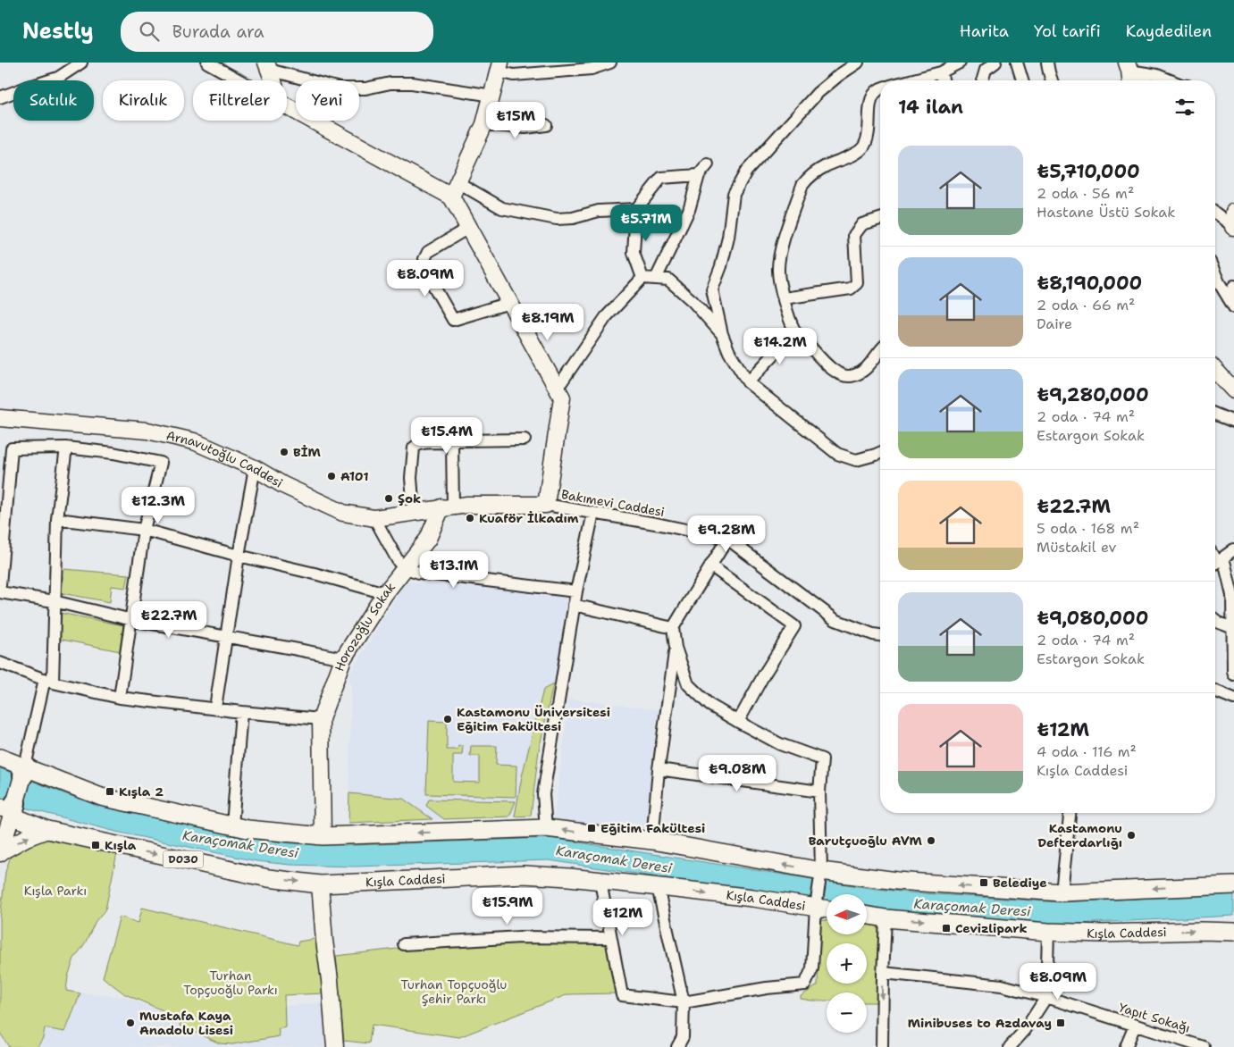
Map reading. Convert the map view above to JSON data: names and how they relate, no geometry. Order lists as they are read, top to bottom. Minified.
{"streets":{"main road":["D030","Kışla Caddesi"],"street":["Arnavutoğlu Caddesi","Bakımevi Caddesi","Horozoğlu Sokak","Yapıt Sokağı"]},"crossings":[["Arnavutoğlu Caddesi","Horozoğlu Sokak"]],"water":["Karaçomak Deresi"],"parks":["Kışla Parkı","Turhan Topçuoğlu Parkı","Turhan Topçuoğlu Şehir Parkı"],"places":{"other":["BİM","A101","Şok","Kuaför İlkadım","Kastamonu Üniversitesi Eğitim Fakültesi","Kastamonu Defterdarlığı","Barutçuoğlu AVM","Mustafa Kaya Anadolu Lisesi"],"transit":["Kışla 2","Eğitim Fakültesi","Kışla","Belediye","Cevizlipark","Minibuses to Azdavay"]},"north":"left","page":{"header":"Nestly","search":"Burada ara","nav":["Harita","Yol tarifi","Kaydedilen"],"chip":["Satılık","Kiralık","Filtreler","Yeni"],"heading":"14 ilan","price":["₺15M","₺5.71M","₺8.09M","₺8.19M","₺14.2M","₺15.4M","₺12.3M","₺9.28M","₺13.1M","₺22.7M","₺9.08M","₺15.9M","₺12M","₺8.09M"],"list":[{"name":"₺5,710,000","note":"2 oda · 56 m² · Hastane Üstü Sokak"},{"name":"₺8,190,000","note":"2 oda · 66 m² · Daire"},{"name":"₺9,280,000","note":"2 oda · 74 m² · Estargon Sokak"},{"name":"₺22.7M","note":"5 oda · 168 m² · Müstakil ev"},{"name":"₺9,080,000","note":"2 oda · 74 m² · Estargon Sokak"},{"name":"₺12M","note":"4 oda · 116 m² · Kışla Caddesi"}],"map_buttons":["+","−"]}}
